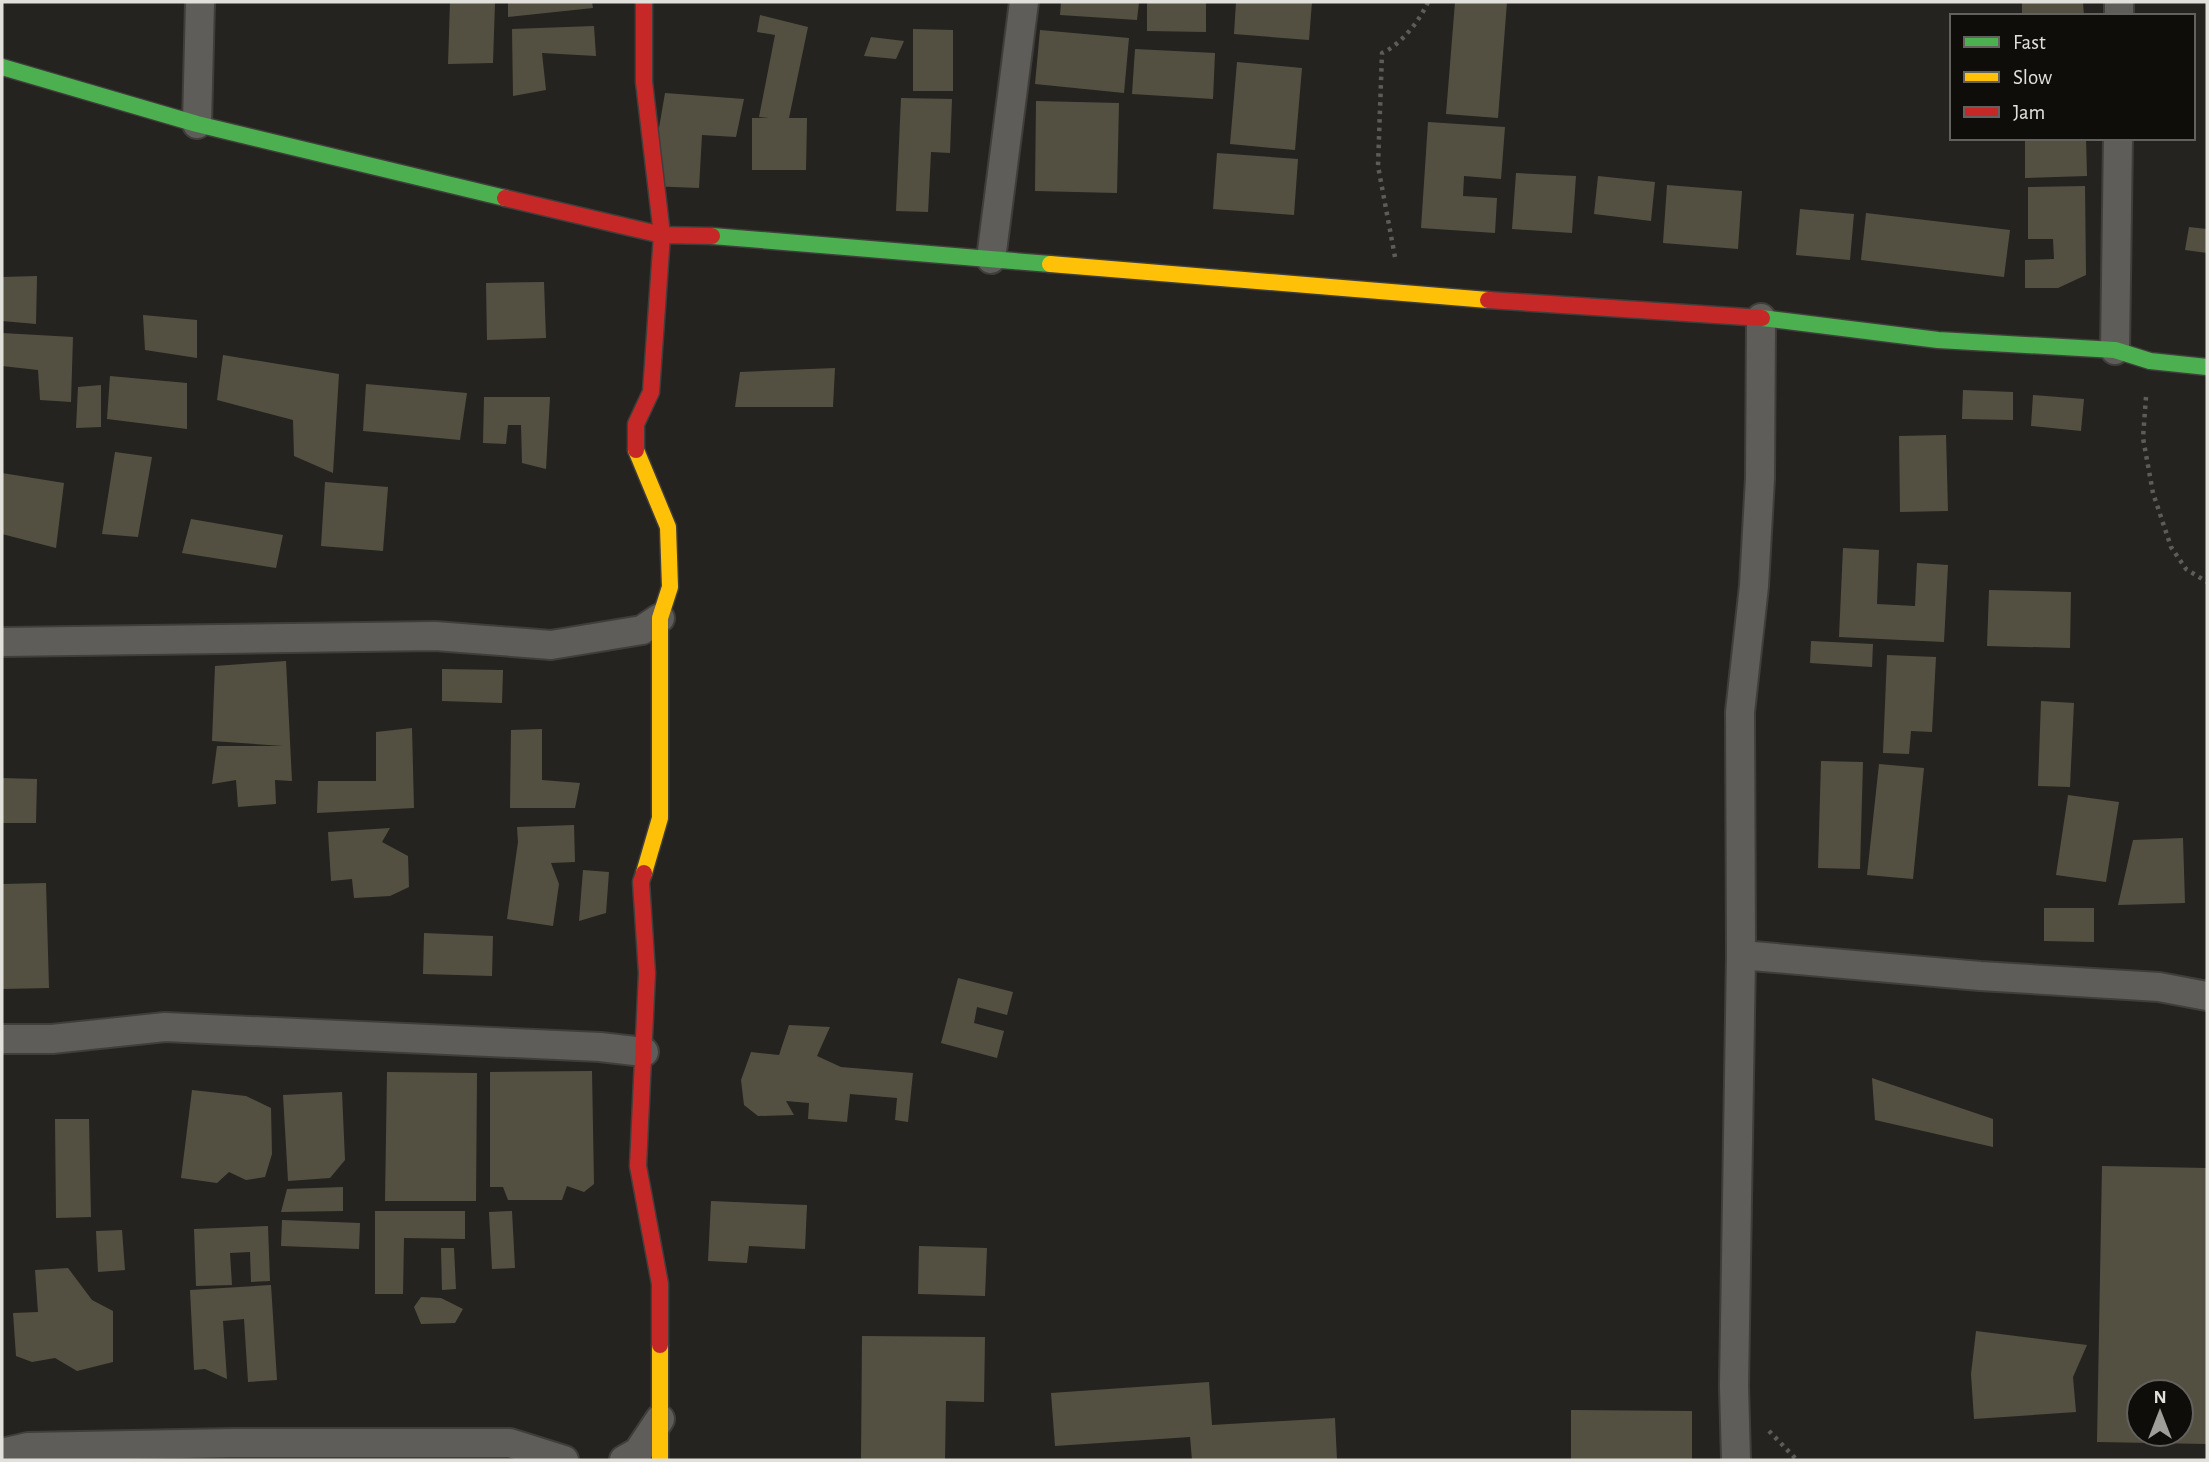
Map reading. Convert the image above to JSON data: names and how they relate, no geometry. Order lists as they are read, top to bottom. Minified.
{"legend":["Fast","Slow","Jam"],"north":"top"}
